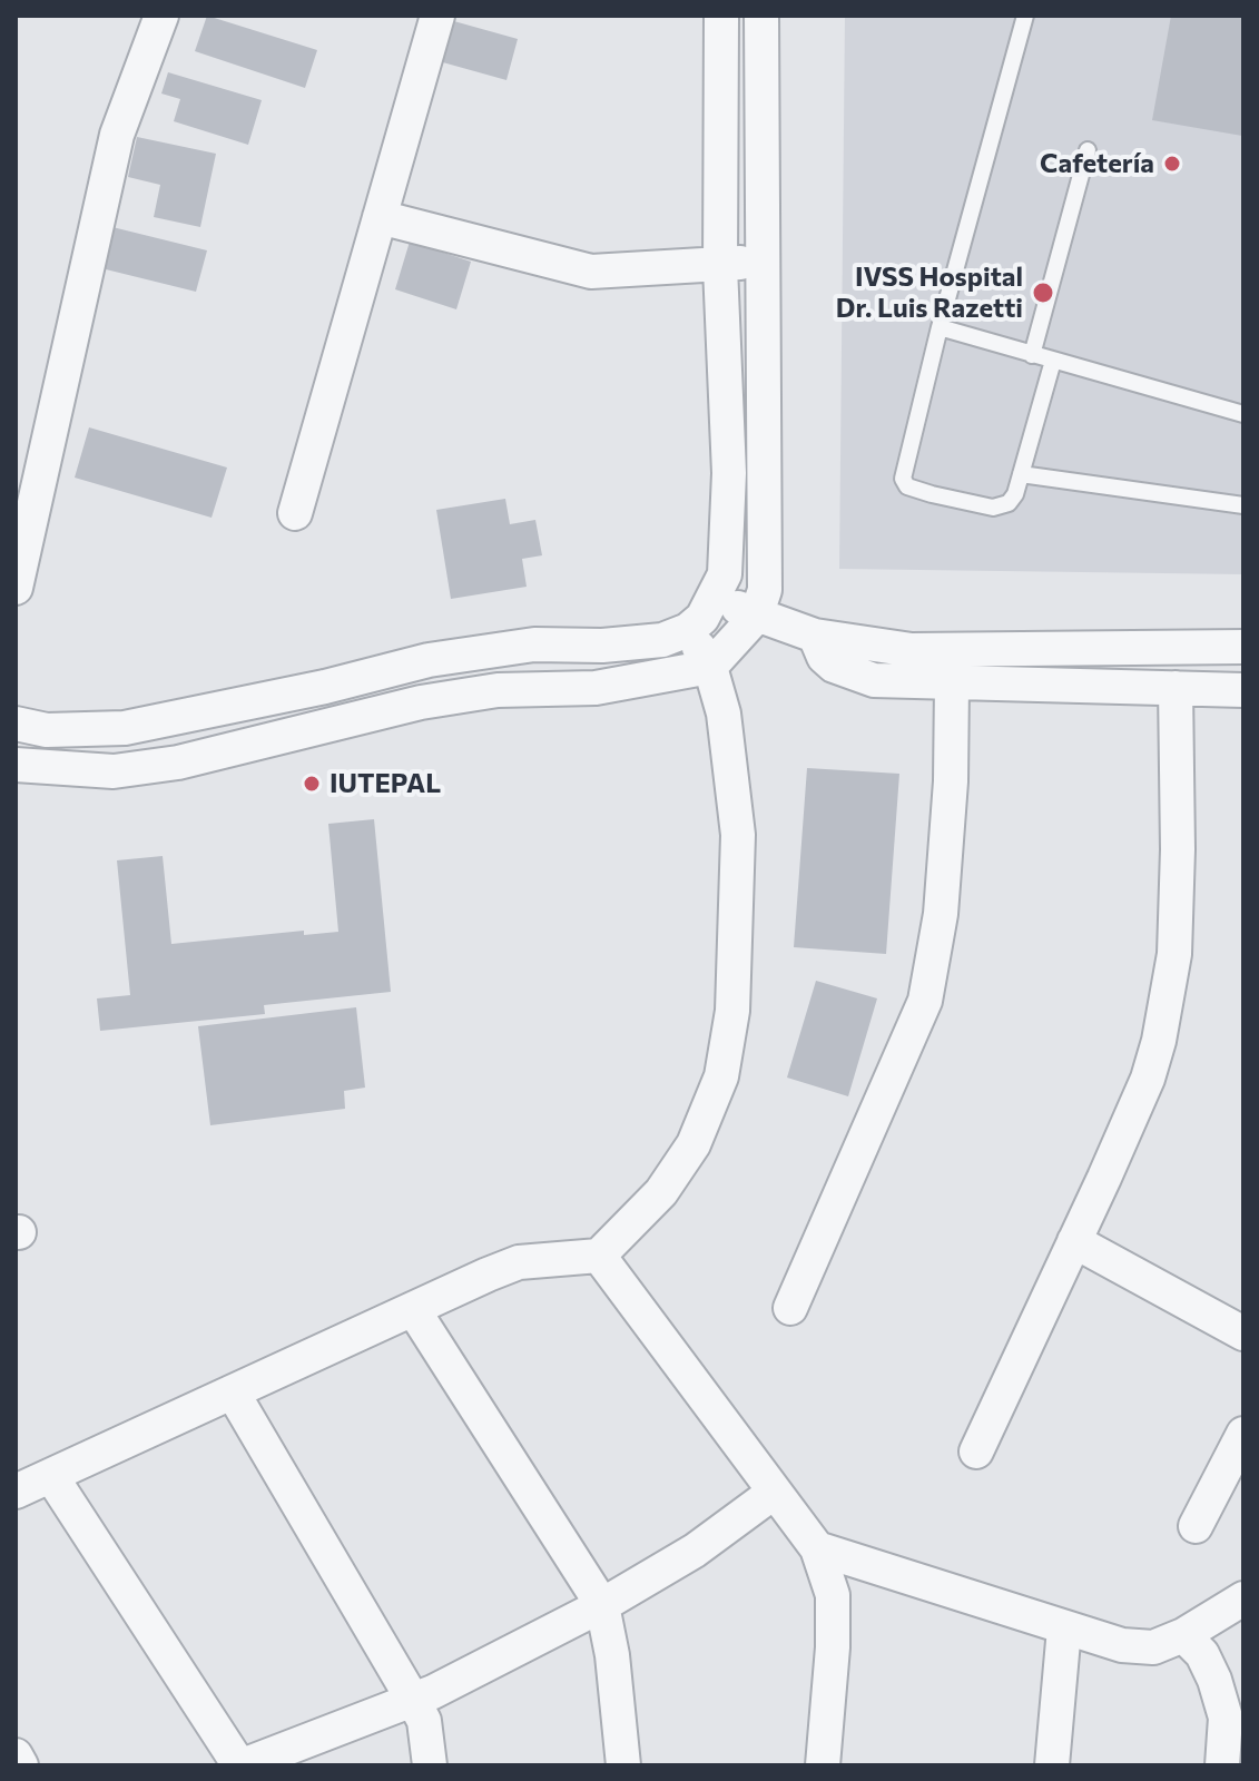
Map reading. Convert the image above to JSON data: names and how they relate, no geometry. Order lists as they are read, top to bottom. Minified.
{"places":["Cafetería","IVSS Hospital Dr. Luis Razetti","IUTEPAL"]}
